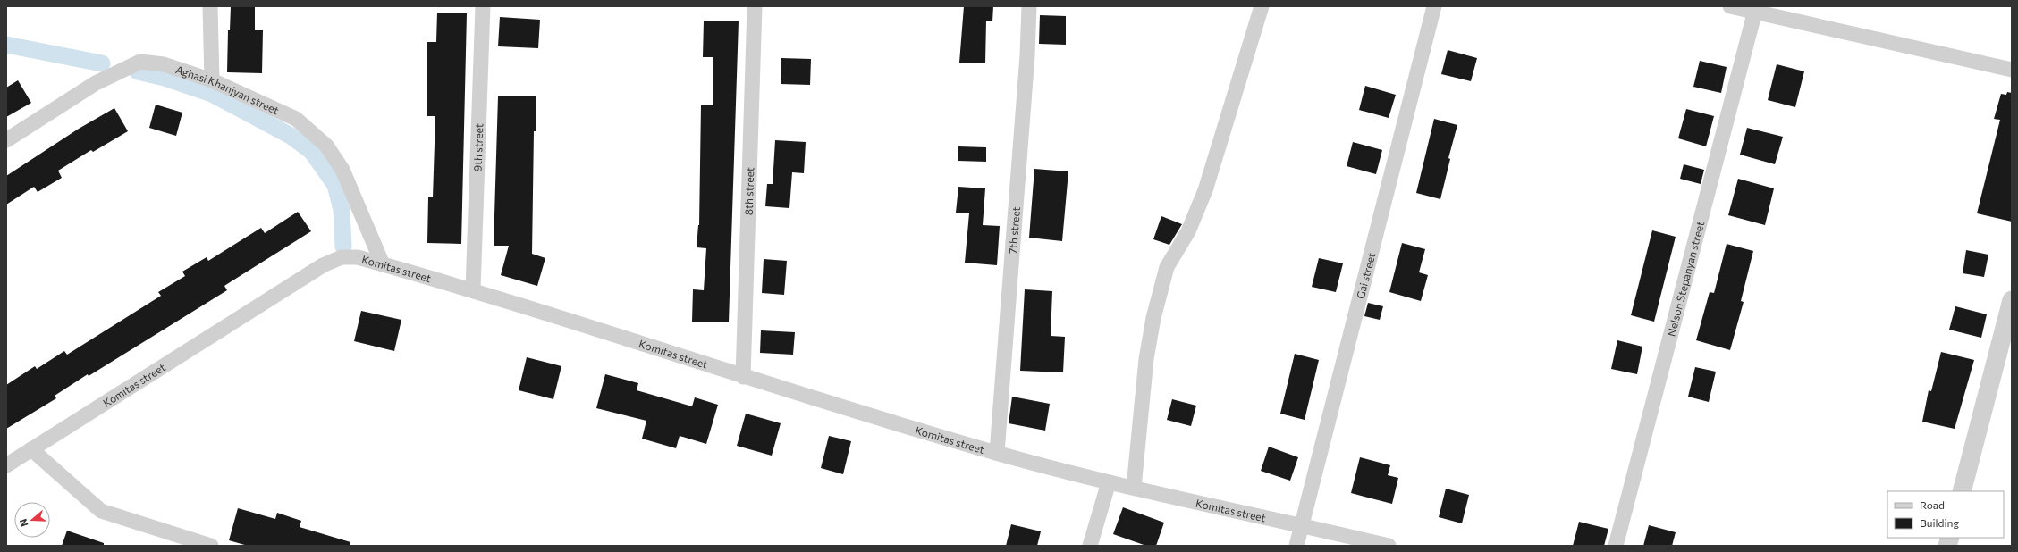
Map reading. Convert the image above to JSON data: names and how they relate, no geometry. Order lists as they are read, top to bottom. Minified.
{"streets":{"street":["Aghasi Khanjyan street","9th street","8th street","7th street","Komitas street","Gai street","Nelson Stepanyan street"]},"crossings":[["Aghasi Khanjyan street","Komitas street"],["9th street","Komitas street"],["8th street","Komitas street"],["7th street","Komitas street"],["Komitas street","Gai street"]],"legend":["Road","Building"],"north":"left"}
